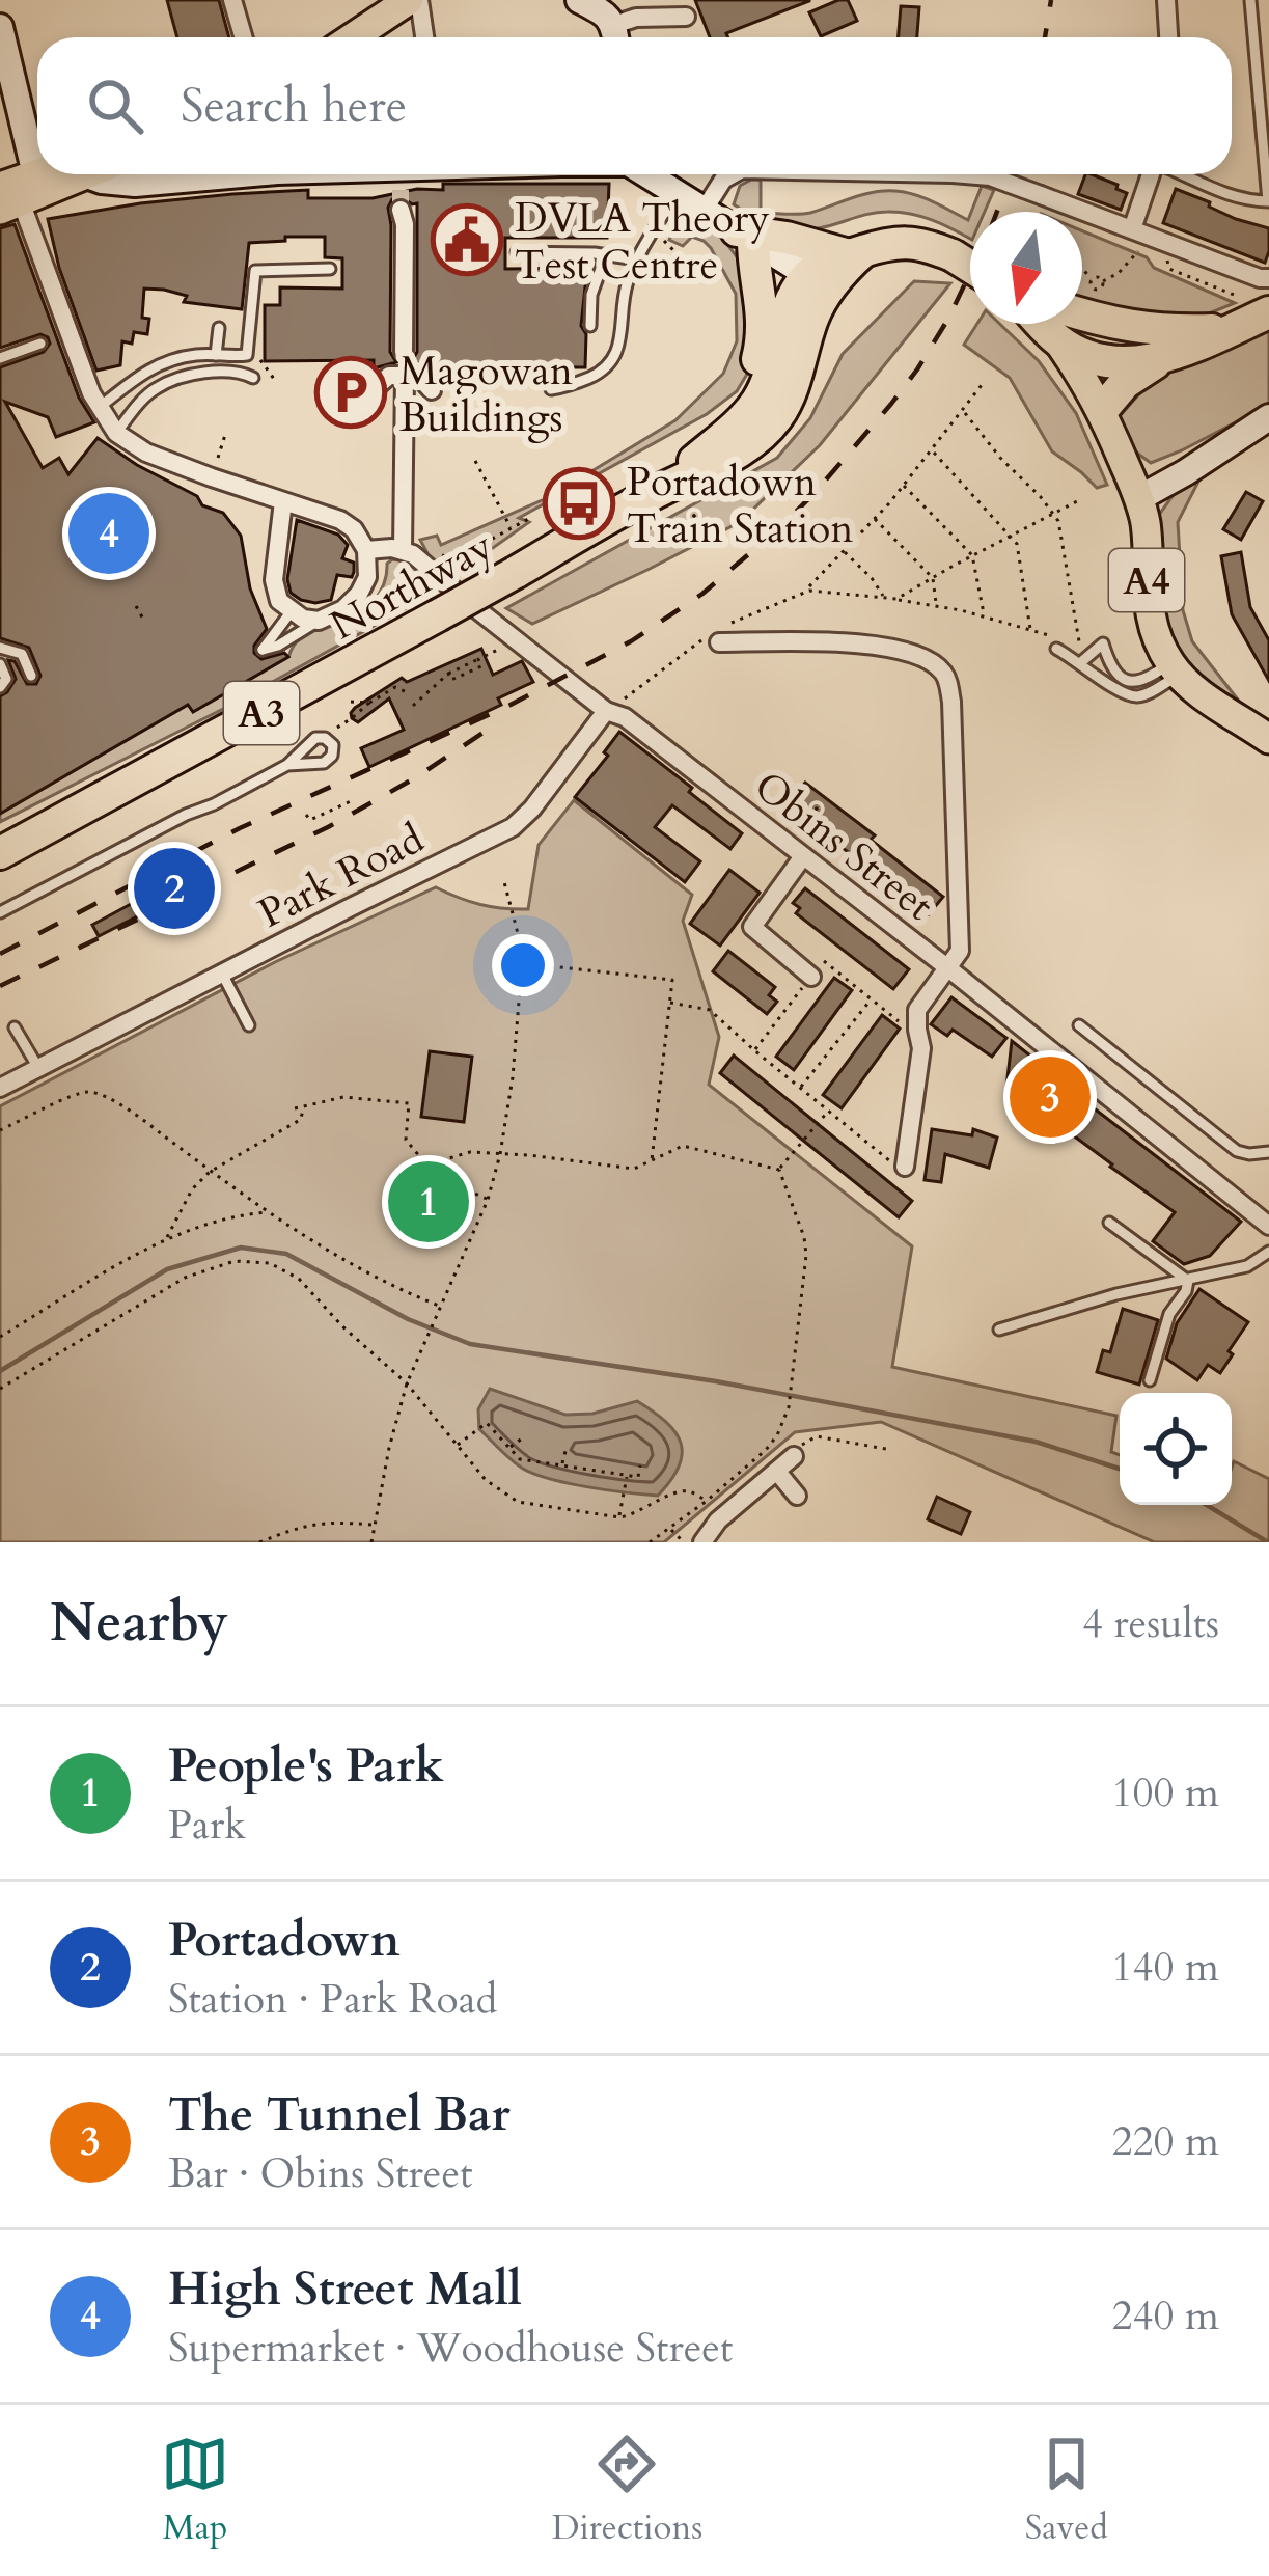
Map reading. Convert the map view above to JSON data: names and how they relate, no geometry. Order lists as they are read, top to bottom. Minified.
{"streets":{"highway":["Northway","A3"],"main road":["A4"],"street":["Obins Street","Park Road"]},"crossings":[["Obins Street","Park Road"]],"places":{"public building":["DVLA Theory Test Centre"],"parking":["Magowan Buildings"],"bus stop":["Portadown Train Station"]},"north":"bottom","page":{"search":"Search here","pins":["4","2","3","1"],"heading":["Nearby","4 results"],"list":[{"mark":"1","name":"People's Park","note":"Park","value":"100 m"},{"mark":"2","name":"Portadown","note":"Station · Park Road","value":"140 m"},{"mark":"3","name":"The Tunnel Bar","note":"Bar · Obins Street","value":"220 m"},{"mark":"4","name":"High Street Mall","note":"Supermarket · Woodhouse Street","value":"240 m"}],"nav":["Map","Directions","Saved"]}}
